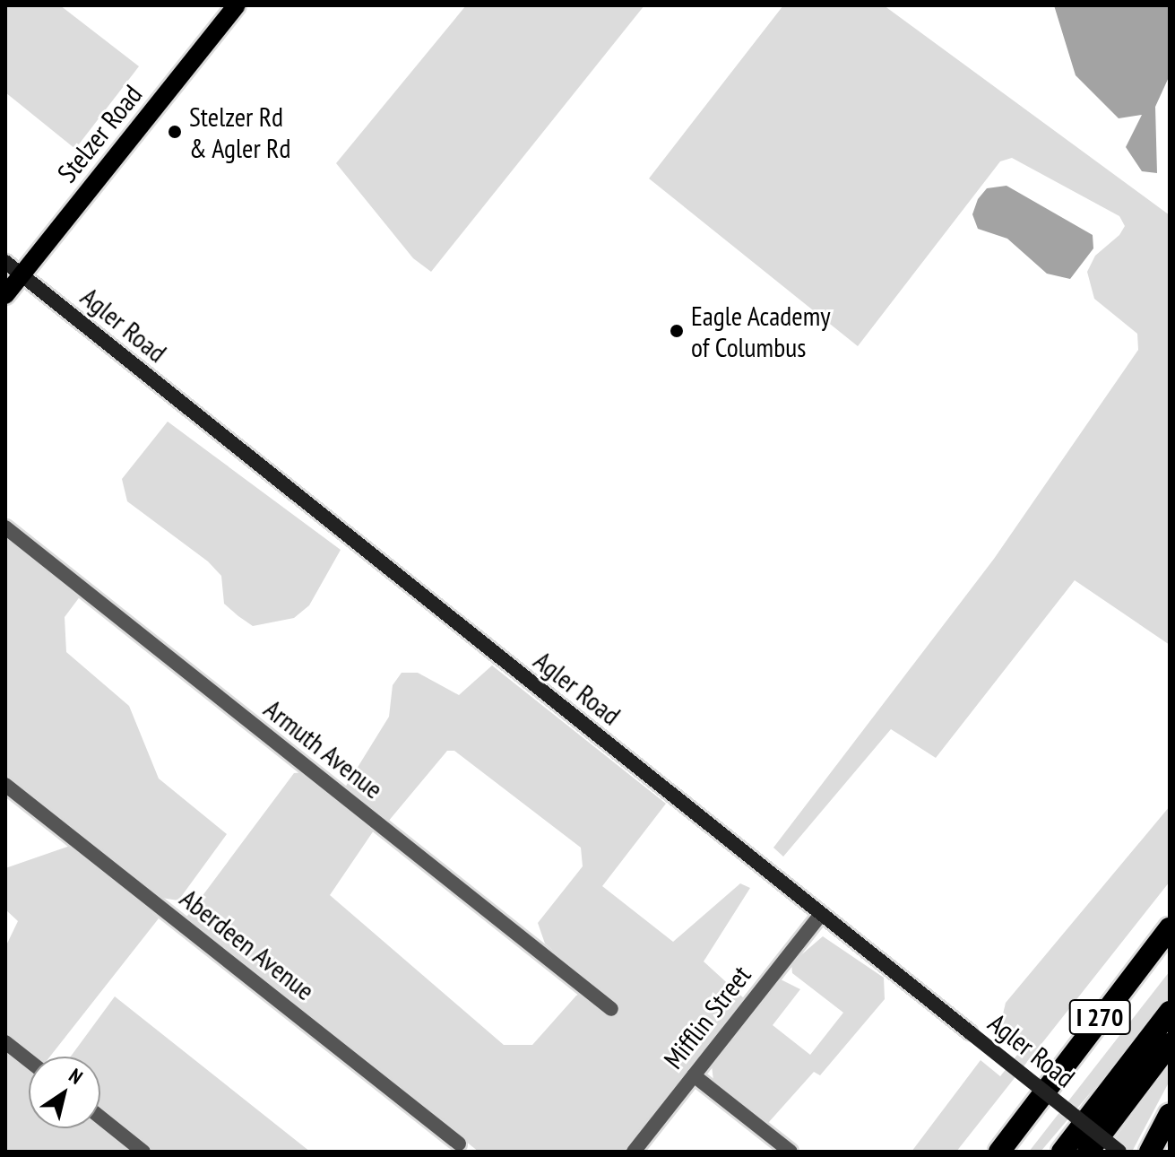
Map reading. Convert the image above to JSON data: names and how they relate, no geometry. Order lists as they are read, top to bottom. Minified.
{"streets":{"highway":["I 270"],"main road":["Stelzer Road","Agler Road"],"street":["Armuth Avenue","Aberdeen Avenue","Mifflin Street"]},"crossings":[["Stelzer Road","Agler Road"],["Agler Road","Mifflin Street"]],"places":["Stelzer Rd & Agler Rd","Eagle Academy of Columbus"],"north":"top right"}
